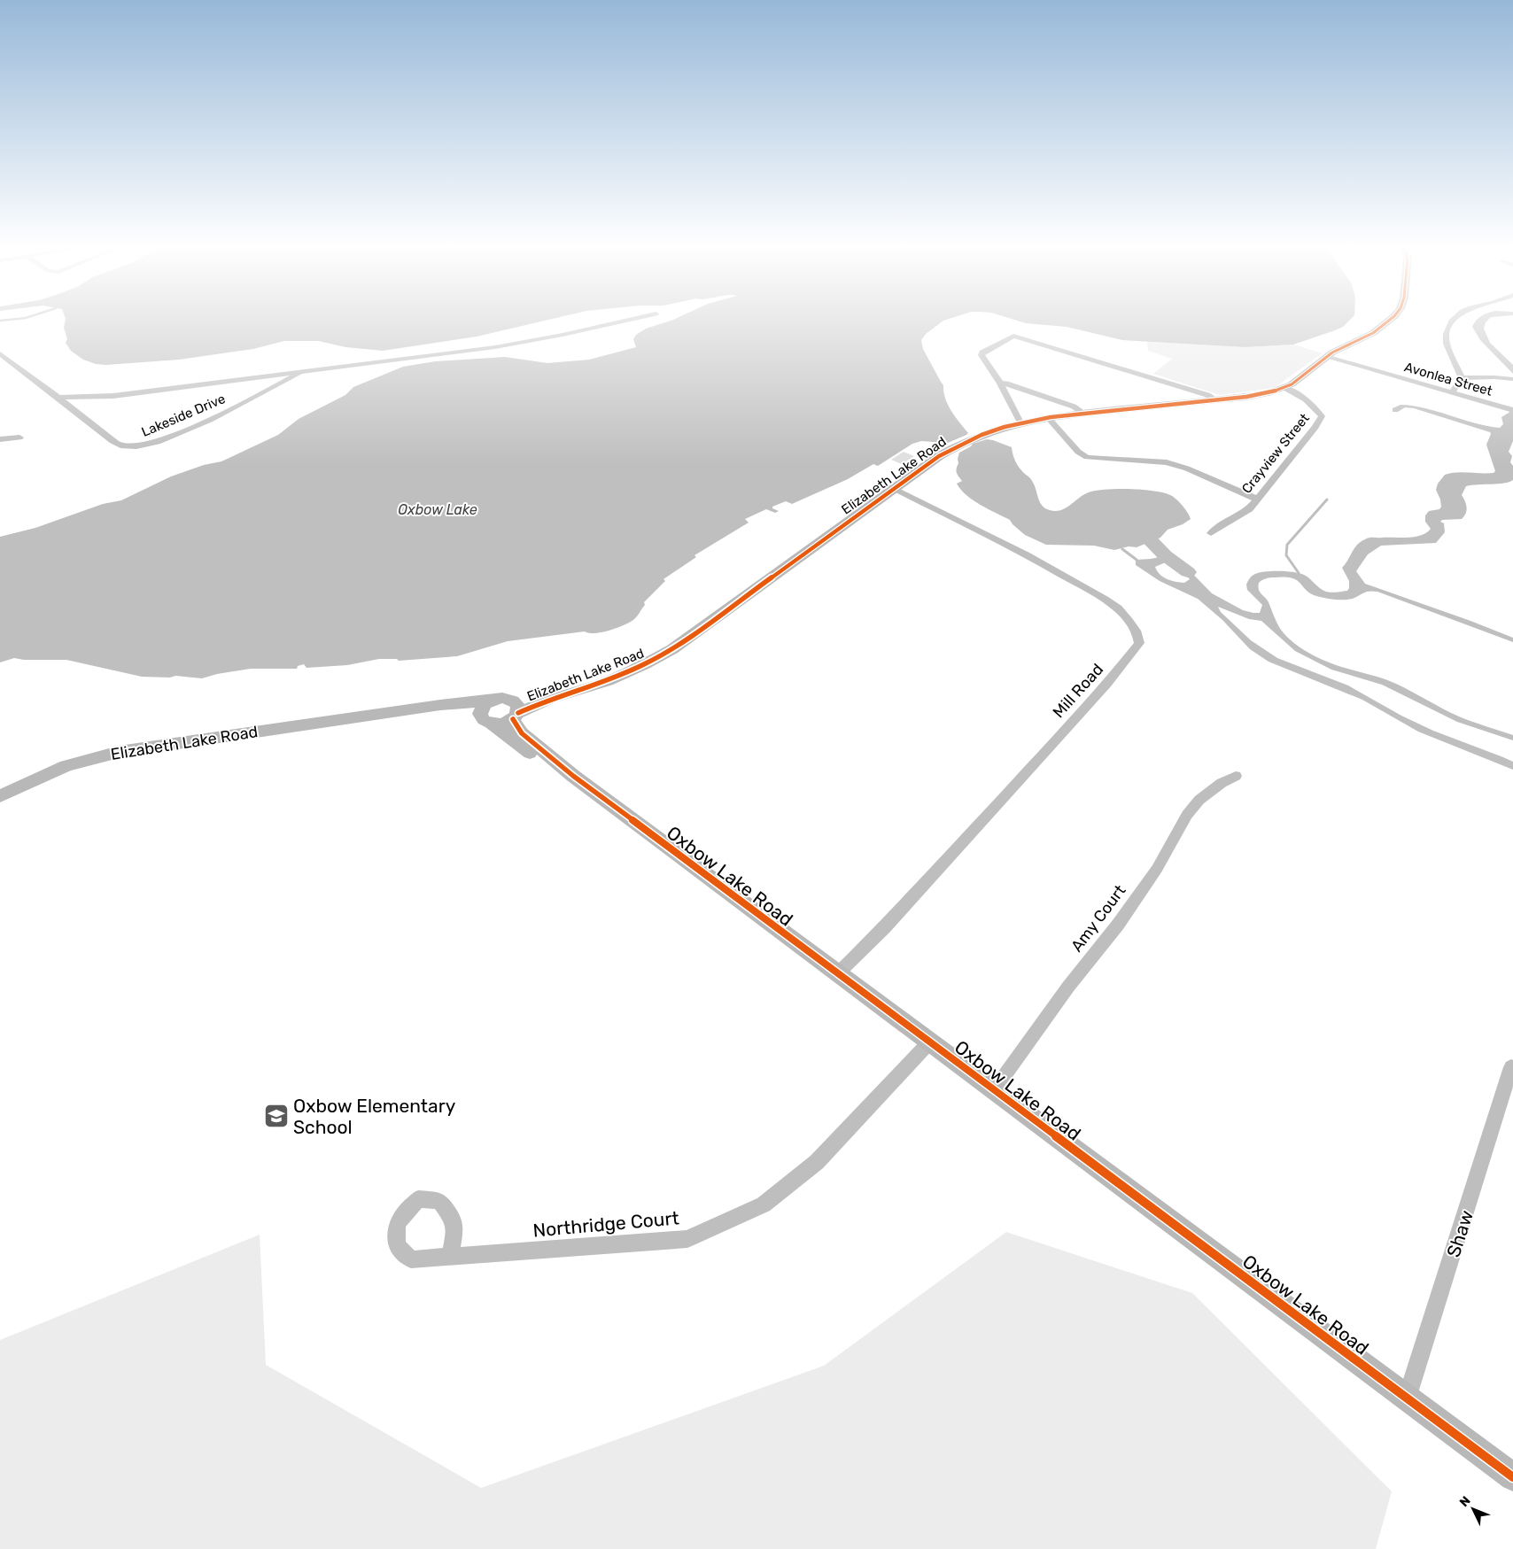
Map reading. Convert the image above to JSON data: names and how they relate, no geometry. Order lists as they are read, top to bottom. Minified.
{"streets":{"street":["Avonlea Street","Lakeside Drive","Crayview Street","Elizabeth Lake Road","Mill Road","Oxbow Lake Road","Amy Court","Northridge Court","Shaw"]},"crossings":[["Avonlea Street","Elizabeth Lake Road"],["Crayview Street","Elizabeth Lake Road"],["Elizabeth Lake Road","Mill Road"],["Elizabeth Lake Road","Oxbow Lake Road"],["Mill Road","Oxbow Lake Road"],["Oxbow Lake Road","Amy Court"],["Oxbow Lake Road","Northridge Court"],["Oxbow Lake Road","Shaw"]],"water":["Oxbow Lake"],"places":{"school or university":["Oxbow Elementary School"]},"north":"top left"}
